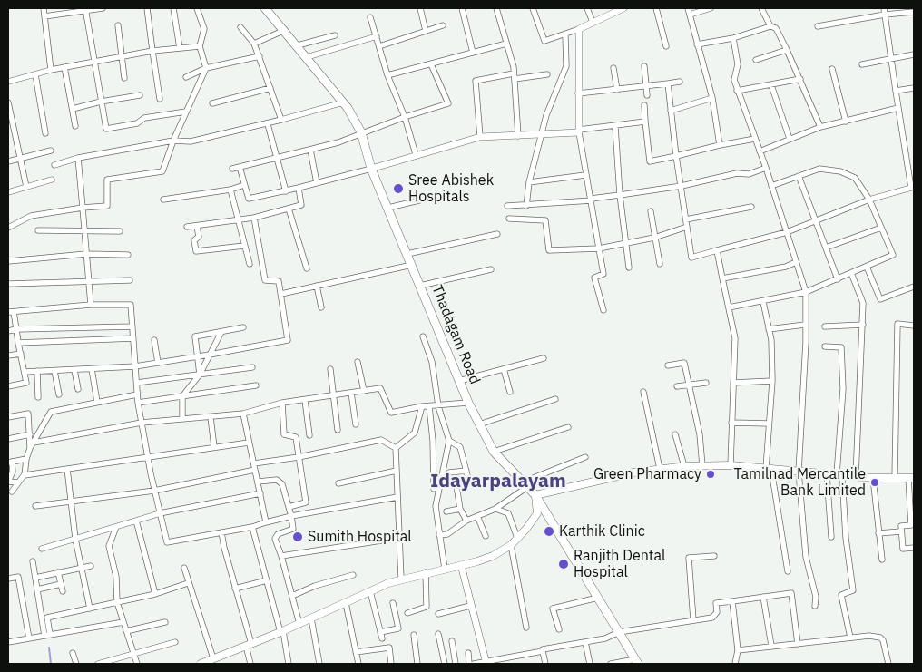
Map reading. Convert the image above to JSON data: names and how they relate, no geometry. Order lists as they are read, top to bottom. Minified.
{"streets":{"main road":["Thadagam Road"]},"districts":["Idayarpalayam"],"places":["Sree Abishek Hospitals","Green Pharmacy","Tamilnad Mercantile Bank Limited","Karthik Clinic","Sumith Hospital","Ranjith Dental Hospital"]}
